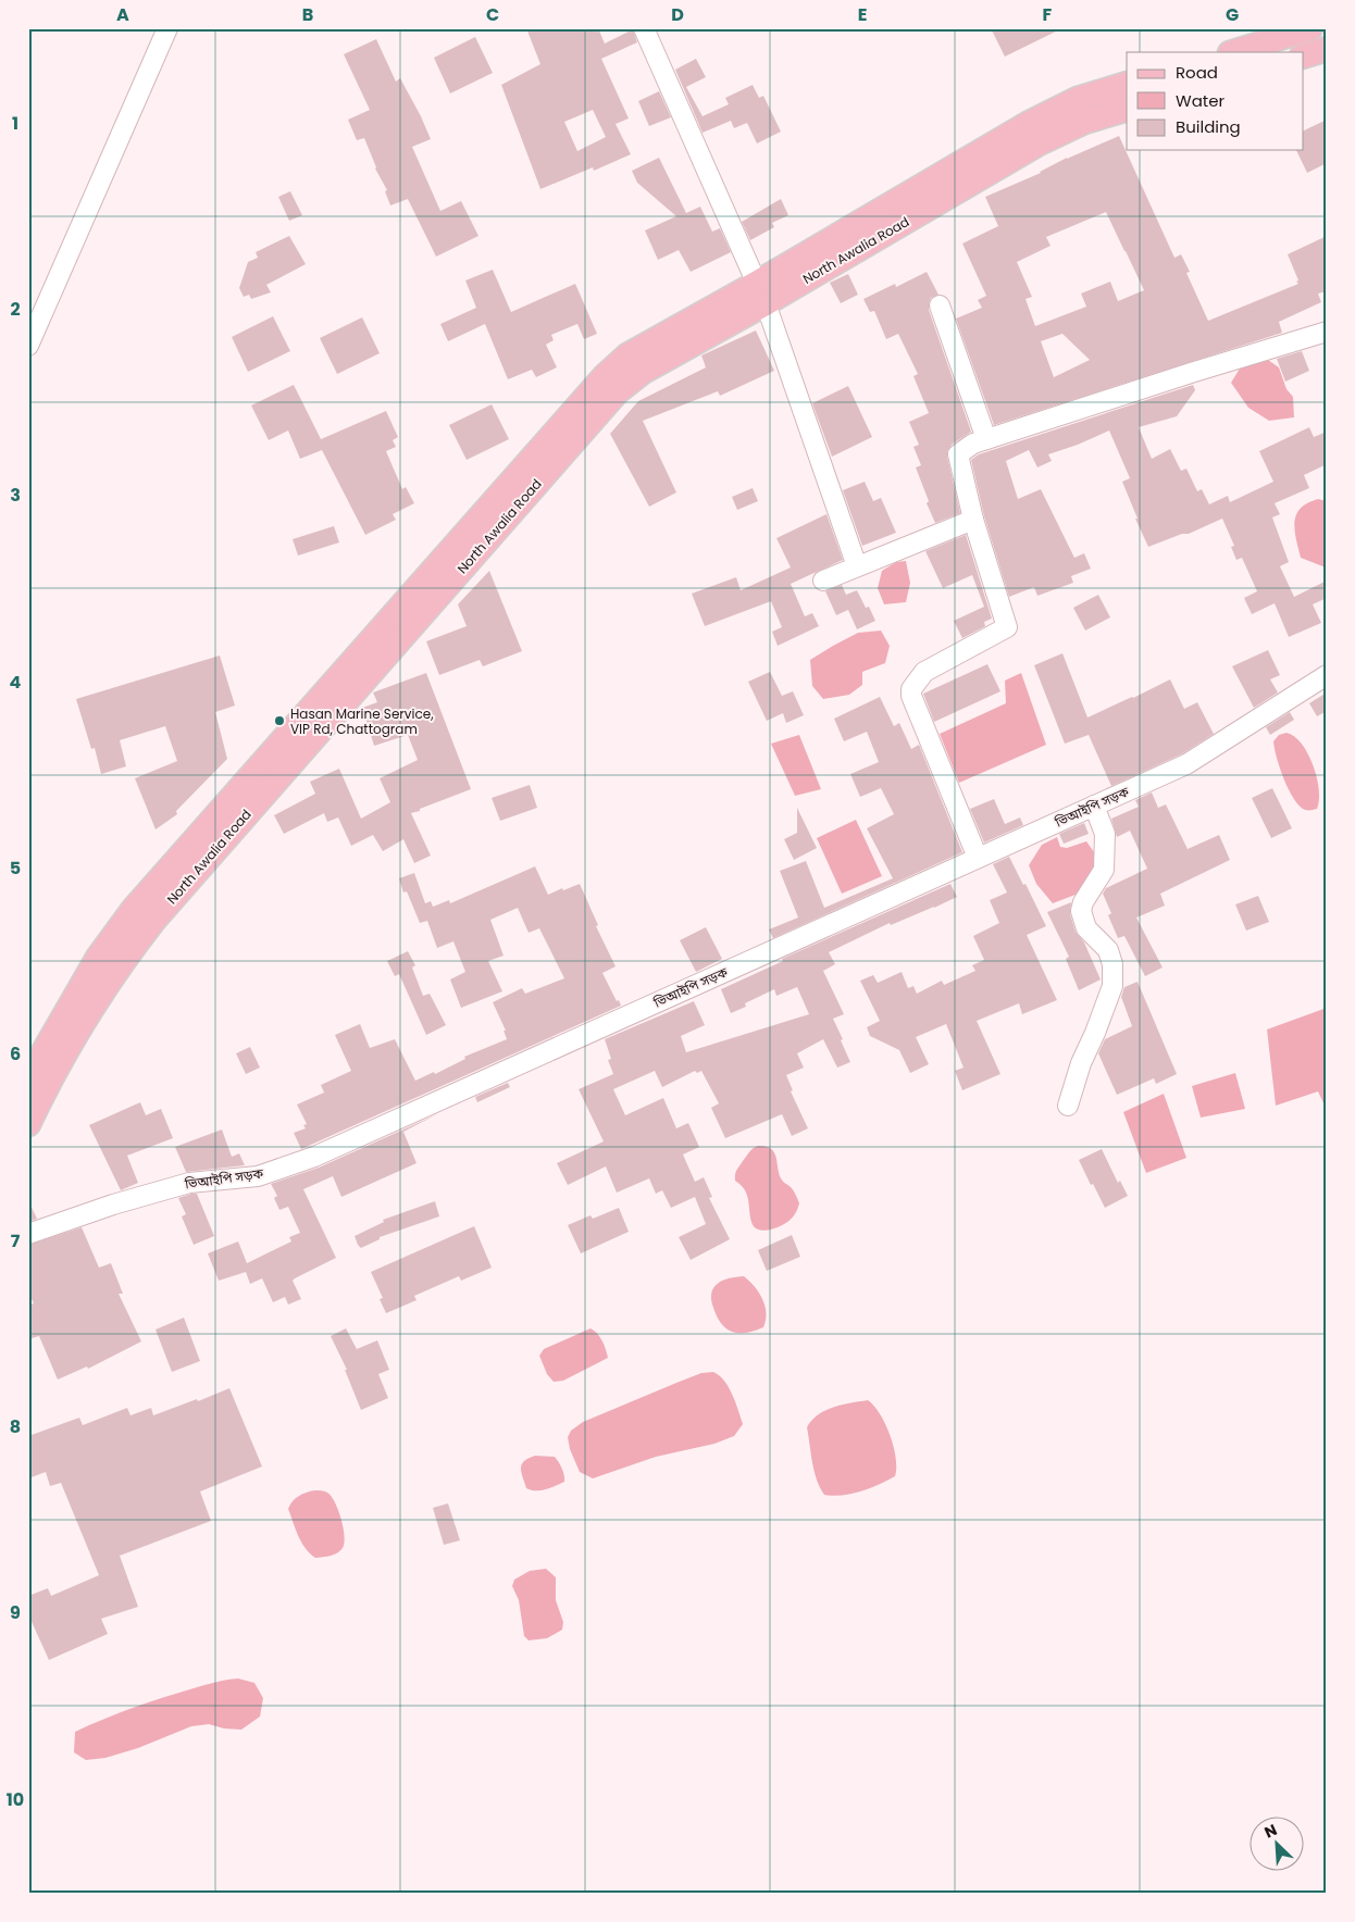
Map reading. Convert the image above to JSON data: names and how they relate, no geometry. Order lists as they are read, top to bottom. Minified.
{"streets":{"main road":["North Awalia Road"],"street":["ভিআইপি সড়ক"]},"places":["Hasan Marine Service, VIP Rd, Chattogram"],"legend":["Road","Water","Building"],"north":"top left","grid":{"columns":["A","B","C","D","E","F","G"],"rows":["1","2","3","4","5","6","7","8","9","10"]}}
